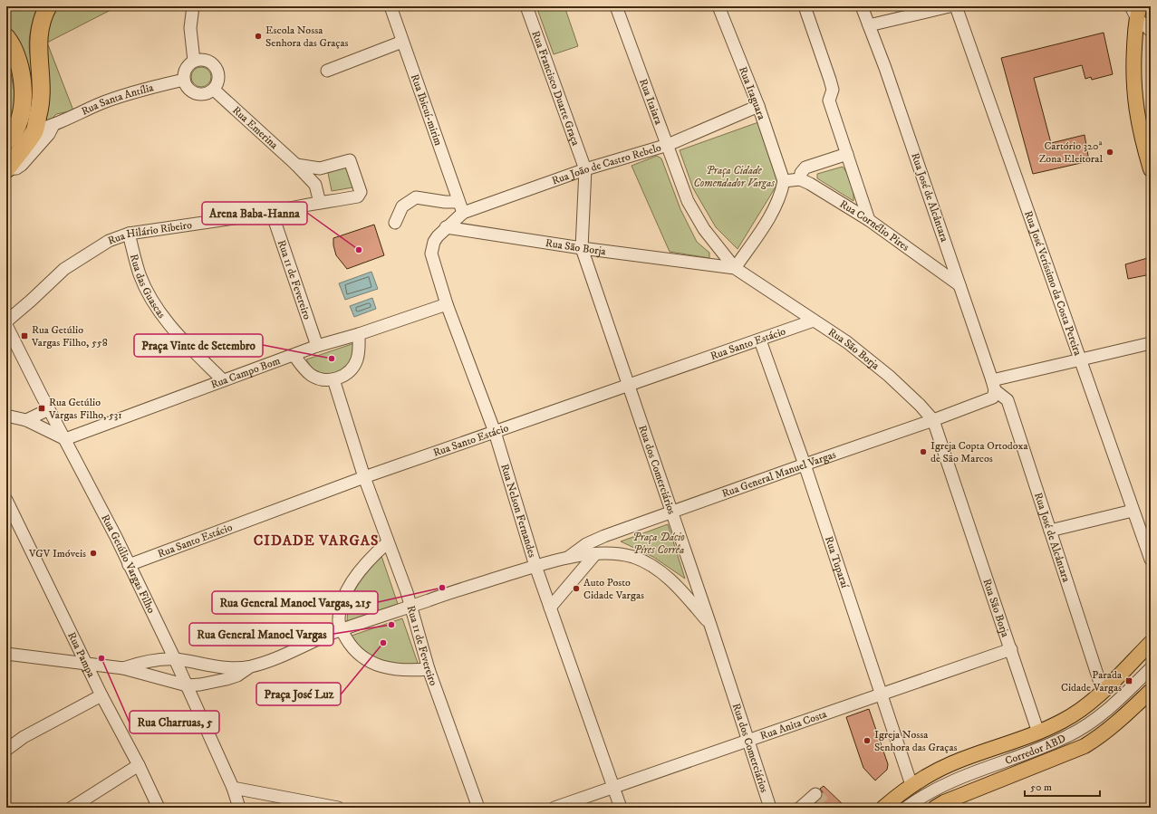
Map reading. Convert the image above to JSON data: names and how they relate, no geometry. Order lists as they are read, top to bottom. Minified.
{"streets":{"street":["Rua Francisco Duarte Graça","Rua Itaguara","Rua Santa Antília","Rua Itaiara","Rua Ibicuí-mirim","Rua Emerina","Rua João de Castro Rebelo","Rua José de Alcântara","Rua Cornélio Pires","Rua Hilário Ribeiro","Rua São Borja","Rua 11 de Fevereiro","Rua José Veríssimo da Costa Pereira","Rua das Guascas","Rua Santo Estácio","Rua Campo Bom","Rua dos Comerciários","Rua General Manuel Vargas","Rua Nelson Fernandes","Rua Tuparaí","Rua Getúlio Vargas Filho","Rua Pampa","Rua Anita Costa","Corredor ABD"]},"crossings":[["Rua Francisco Duarte Graça","Rua João de Castro Rebelo"],["Rua Francisco Duarte Graça","Rua dos Comerciários"],["Rua Itaguara","Rua João de Castro Rebelo"],["Rua Santa Antília","Rua Emerina"],["Rua Itaiara","Rua João de Castro Rebelo"],["Rua Itaiara","Rua São Borja"],["Rua Ibicuí-mirim","Rua João de Castro Rebelo"],["Rua Ibicuí-mirim","Rua São Borja"],["Rua Ibicuí-mirim","Rua Nelson Fernandes"],["Rua Emerina","Rua Hilário Ribeiro"],["Rua João de Castro Rebelo","Rua São Borja"],["Rua João de Castro Rebelo","Rua dos Comerciários"],["Rua João de Castro Rebelo","Rua Nelson Fernandes"],["Rua José de Alcântara","Rua Cornélio Pires"],["Rua José de Alcântara","Rua General Manuel Vargas"],["Rua Hilário Ribeiro","Rua 11 de Fevereiro"],["Rua Hilário Ribeiro","Rua das Guascas"],["Rua São Borja","Rua Santo Estácio"],["Rua São Borja","Rua dos Comerciários"],["Rua São Borja","Rua General Manuel Vargas"],["Rua São Borja","Rua Nelson Fernandes"],["Rua São Borja","Rua Anita Costa"],["Rua 11 de Fevereiro","Rua Santo Estácio"],["Rua 11 de Fevereiro","Rua Campo Bom"],["Rua José Veríssimo da Costa Pereira","Rua General Manuel Vargas"],["Rua das Guascas","Rua Campo Bom"],["Rua Santo Estácio","Rua dos Comerciários"],["Rua Santo Estácio","Rua Nelson Fernandes"],["Rua Santo Estácio","Rua Tuparaí"],["Rua Santo Estácio","Rua Getúlio Vargas Filho"],["Rua Campo Bom","Rua Nelson Fernandes"],["Rua Campo Bom","Rua Getúlio Vargas Filho"],["Rua dos Comerciários","Rua General Manuel Vargas"],["Rua dos Comerciários","Rua Anita Costa"],["Rua General Manuel Vargas","Rua Tuparaí"],["Rua Nelson Fernandes","Rua Anita Costa"],["Rua Tuparaí","Rua Anita Costa"]],"districts":["CIDADE VARGAS"],"parks":["Praça Cidade Comendador Vargas","Praça Dácio Píres Corrêa"],"places":{"other":["Escola Nossa Senhora das Graças","Cartório 320ª Zona Eleitoral","Arena Baba-Hanna","Praça Vinte de Setembro","Igreja Copta Ortodoxa de São Marcos","VGV Imóveis","Rua General Manoel Vargas, 215","Auto Posto Cidade Vargas","Rua General Manoel Vargas","Praça José Luz","Rua Charruas, 5","Igreja Nossa Senhora das Graças"],"transit":["Rua Getúlio Vargas Filho, 558","Rua Getúlio Vargas Filho, 531","Parada Cidade Vargas"]},"scale_bar":"50 m"}
